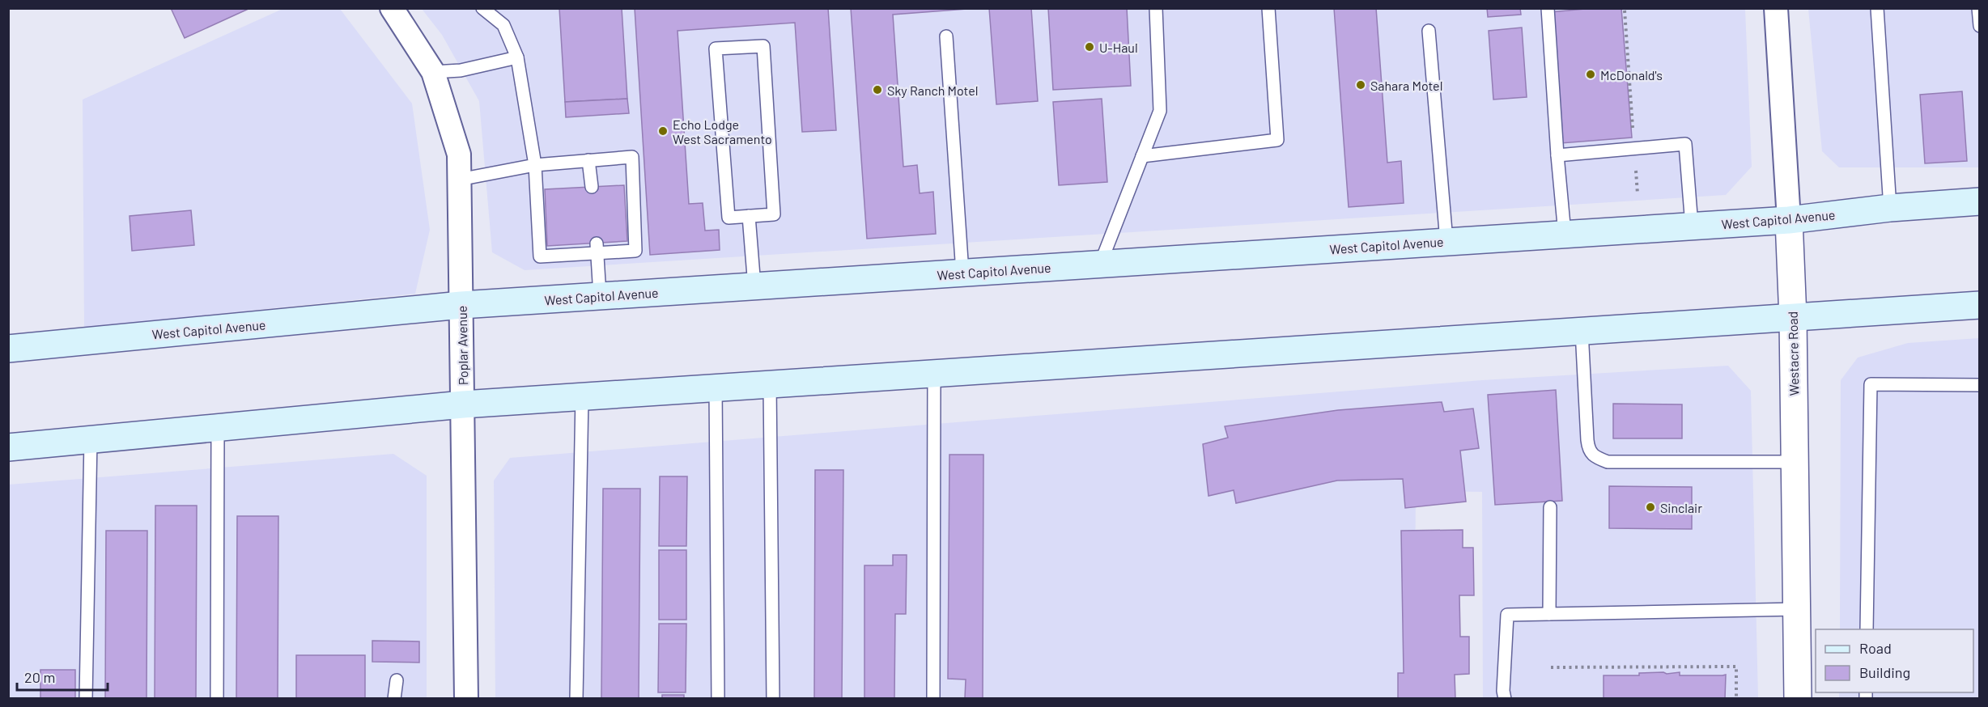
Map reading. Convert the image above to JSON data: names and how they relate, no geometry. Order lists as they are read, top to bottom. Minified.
{"streets":{"main road":["West Capitol Avenue"],"street":["Poplar Avenue","Westacre Road"]},"crossings":[["West Capitol Avenue","Poplar Avenue"],["West Capitol Avenue","Westacre Road"]],"places":["U-Haul","McDonald's","Sahara Motel","Sky Ranch Motel","Echo Lodge West Sacramento","Sinclair"],"legend":["Road","Building"],"scale_bar":"20 m"}
